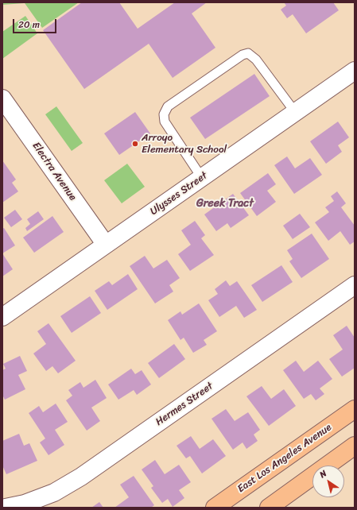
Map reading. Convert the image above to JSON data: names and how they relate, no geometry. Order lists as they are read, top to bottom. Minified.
{"streets":{"main road":["East Los Angeles Avenue"],"street":["Electra Avenue","Ulysses Street","Hermes Street"]},"crossings":[["Electra Avenue","Ulysses Street"]],"districts":["Greek Tract"],"places":["Arroyo Elementary School"],"scale_bar":"20 m","north":"top left"}
